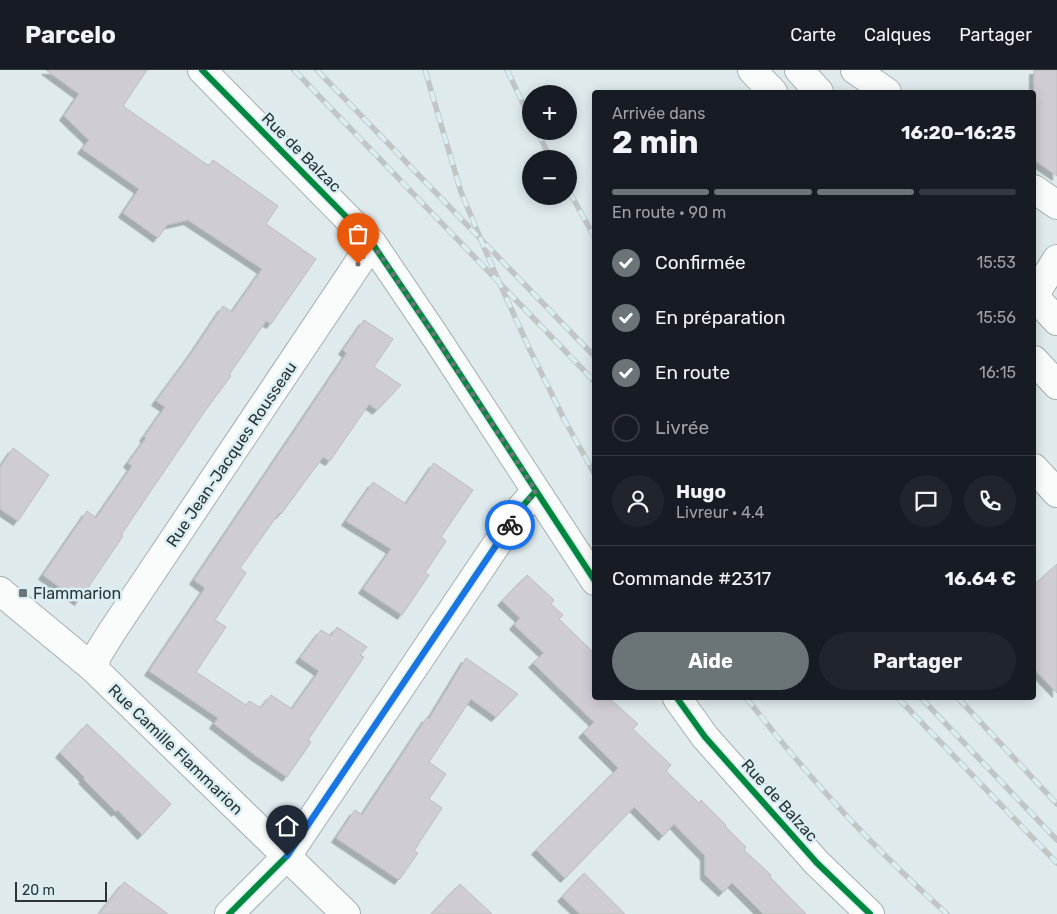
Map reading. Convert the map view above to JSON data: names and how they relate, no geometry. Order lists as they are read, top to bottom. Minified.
{"streets":{"street":["Rue de Balzac","Rue Jean-Jacques Rousseau","Rue Camille Flammarion"]},"crossings":[["Rue de Balzac","Rue Jean-Jacques Rousseau"],["Rue Jean-Jacques Rousseau","Rue Camille Flammarion"]],"places":{"transit":["Flammarion"]},"scale_bar":"20 m","page":{"header":"Parcelo","nav":["Carte","Calques","Partager"],"map_buttons":["+","−"],"heading":["2 min","Arrivée dans","16:20–16:25"],"panel":["Hugo","Livreur · 4.4","Commande #2317","16.64 €"],"bar":"En route · 90 m","list":[["Confirmée","15:53"],["En préparation","15:56"],["En route","16:15"],"Livrée"],"buttons":["Aide","Partager"],"scale":"20 m"}}
